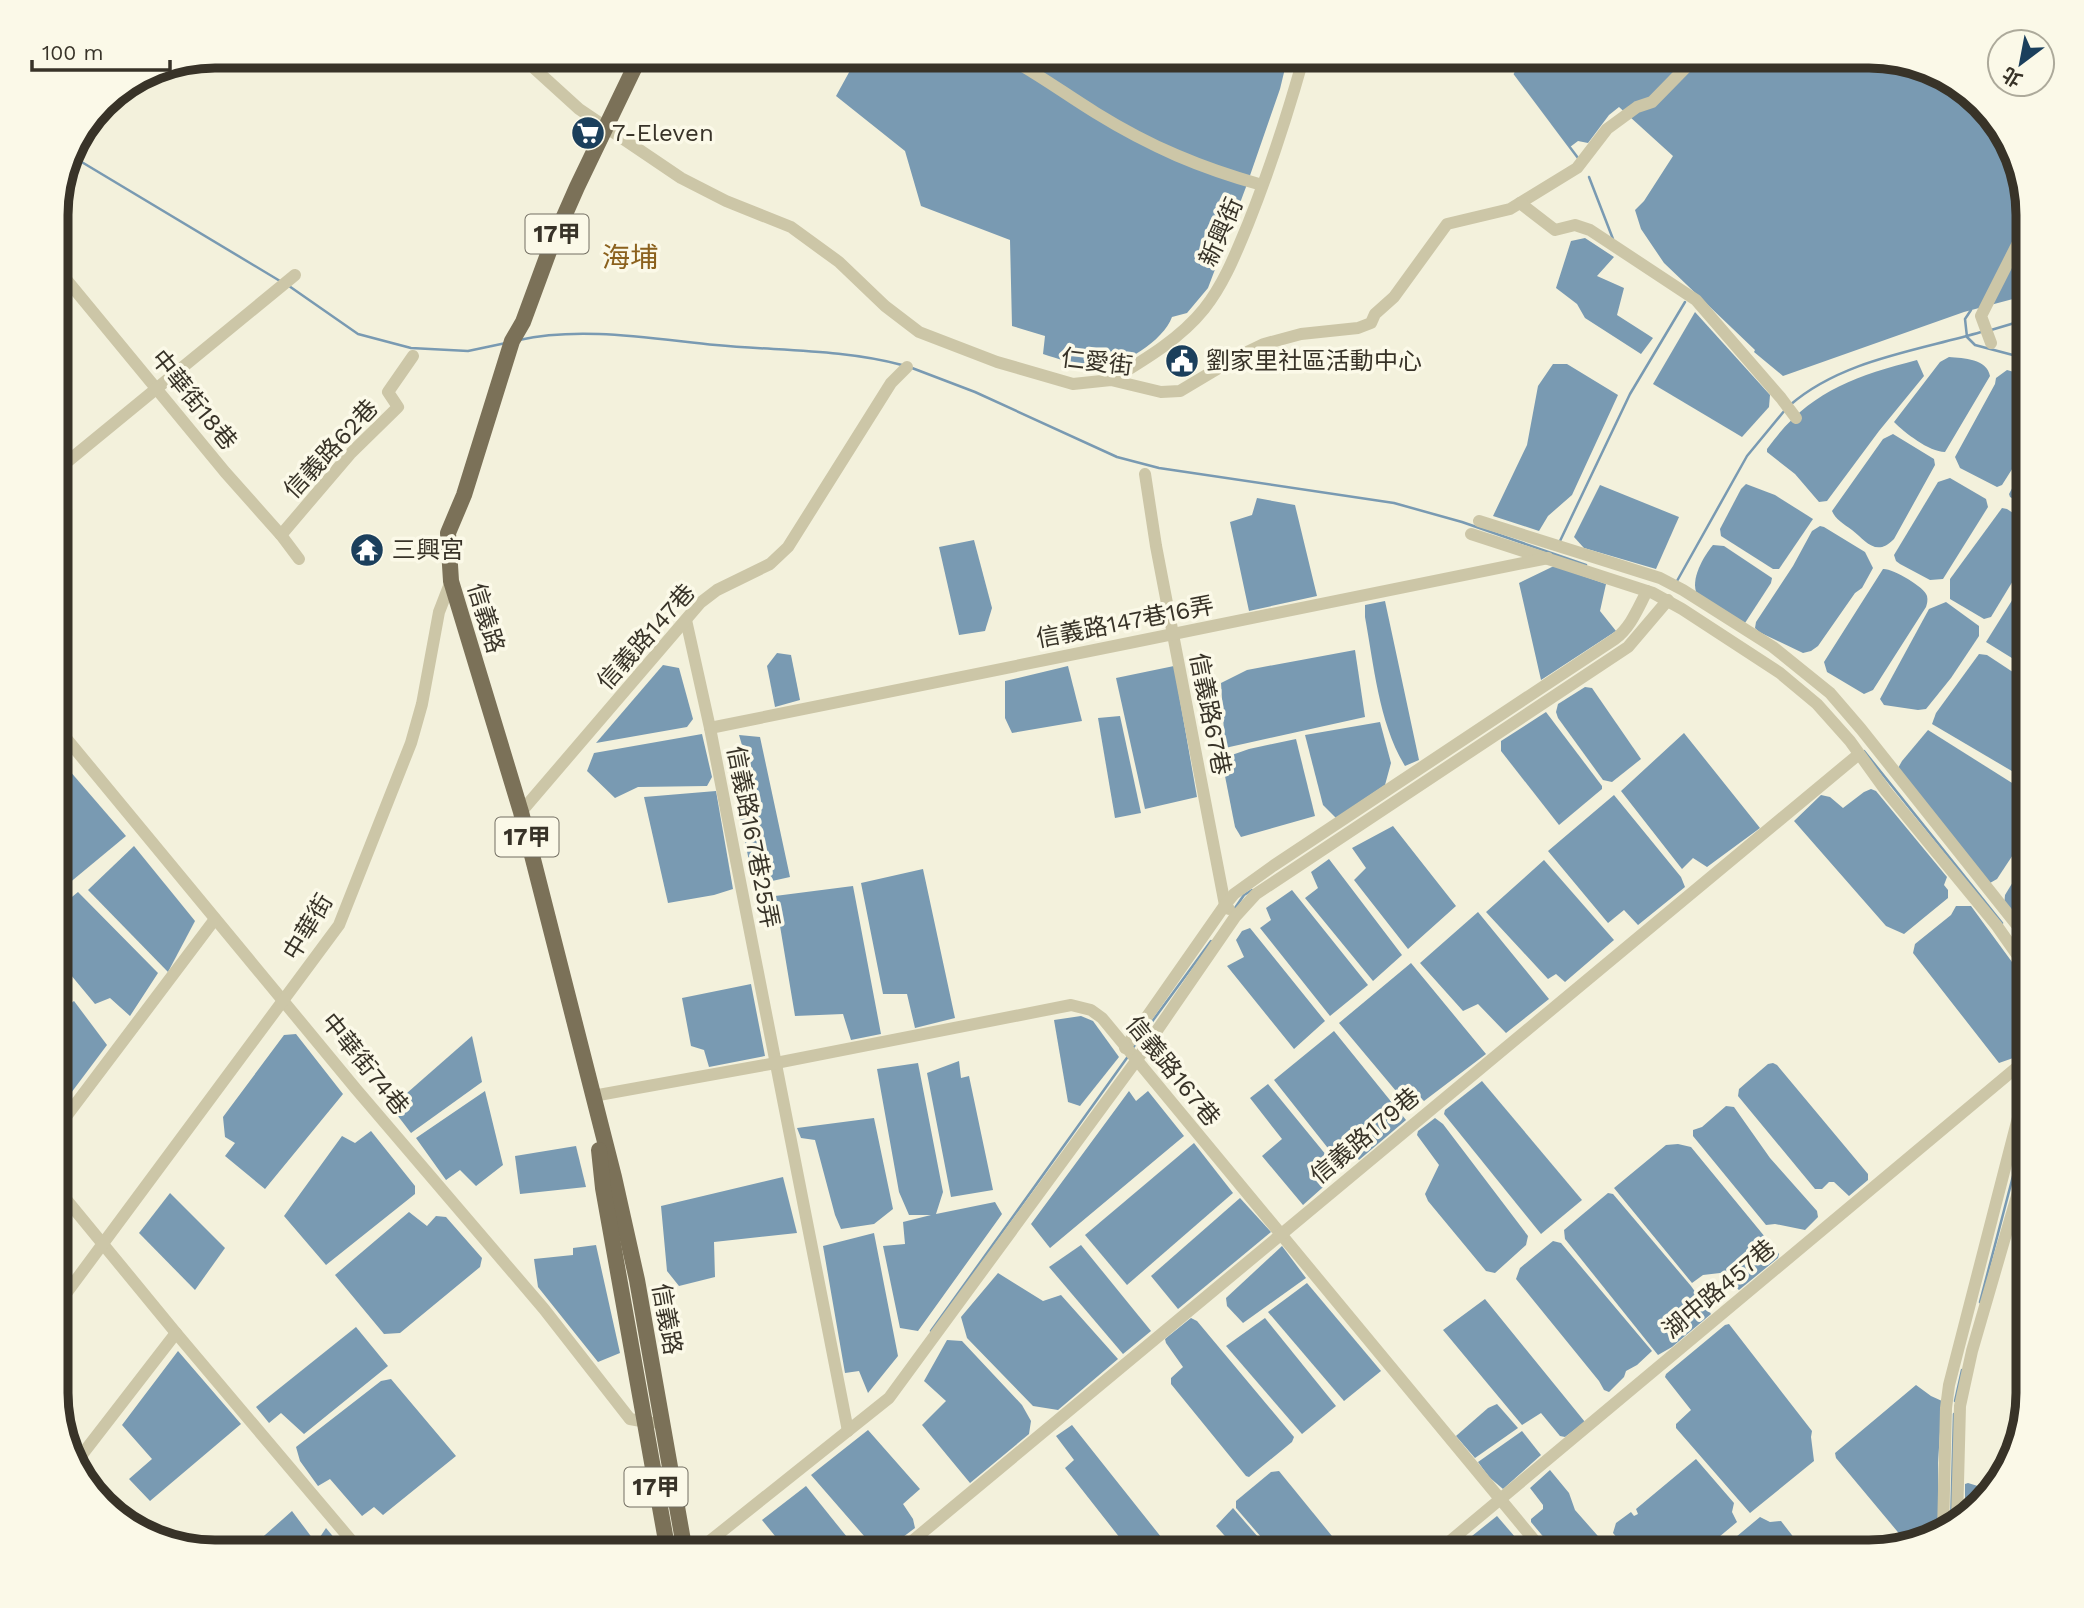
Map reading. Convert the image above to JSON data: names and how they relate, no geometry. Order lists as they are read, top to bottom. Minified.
{"streets":{"main road":["17甲","信義路"],"street":["新興街","仁愛街","中華街18巷","信義路62巷","信義路147巷16弄","信義路147巷","信義路67巷","信義路167巷25弄","中華街","中華街74巷","信義路167巷","信義路179巷","湖中路457巷"]},"crossings":[["新興街","仁愛街"],["17甲","仁愛街"],["17甲","信義路"],["仁愛街","信義路"],["中華街18巷","信義路62巷"],["信義路","信義路147巷"],["信義路","中華街"],["信義路","中華街74巷"],["信義路","信義路167巷"],["信義路147巷16弄","信義路67巷"],["信義路147巷16弄","信義路167巷25弄"],["信義路147巷","信義路167巷25弄"],["信義路167巷25弄","信義路167巷"],["中華街","中華街74巷"],["信義路167巷","信義路179巷"],["信義路167巷","湖中路457巷"]],"districts":["海埔"],"places":{"supermarket":["7-Eleven"],"public building":["劉家里社區活動中心"],"temple":["三興宮"]},"scale_bar":"100 m","north":"bottom left"}
